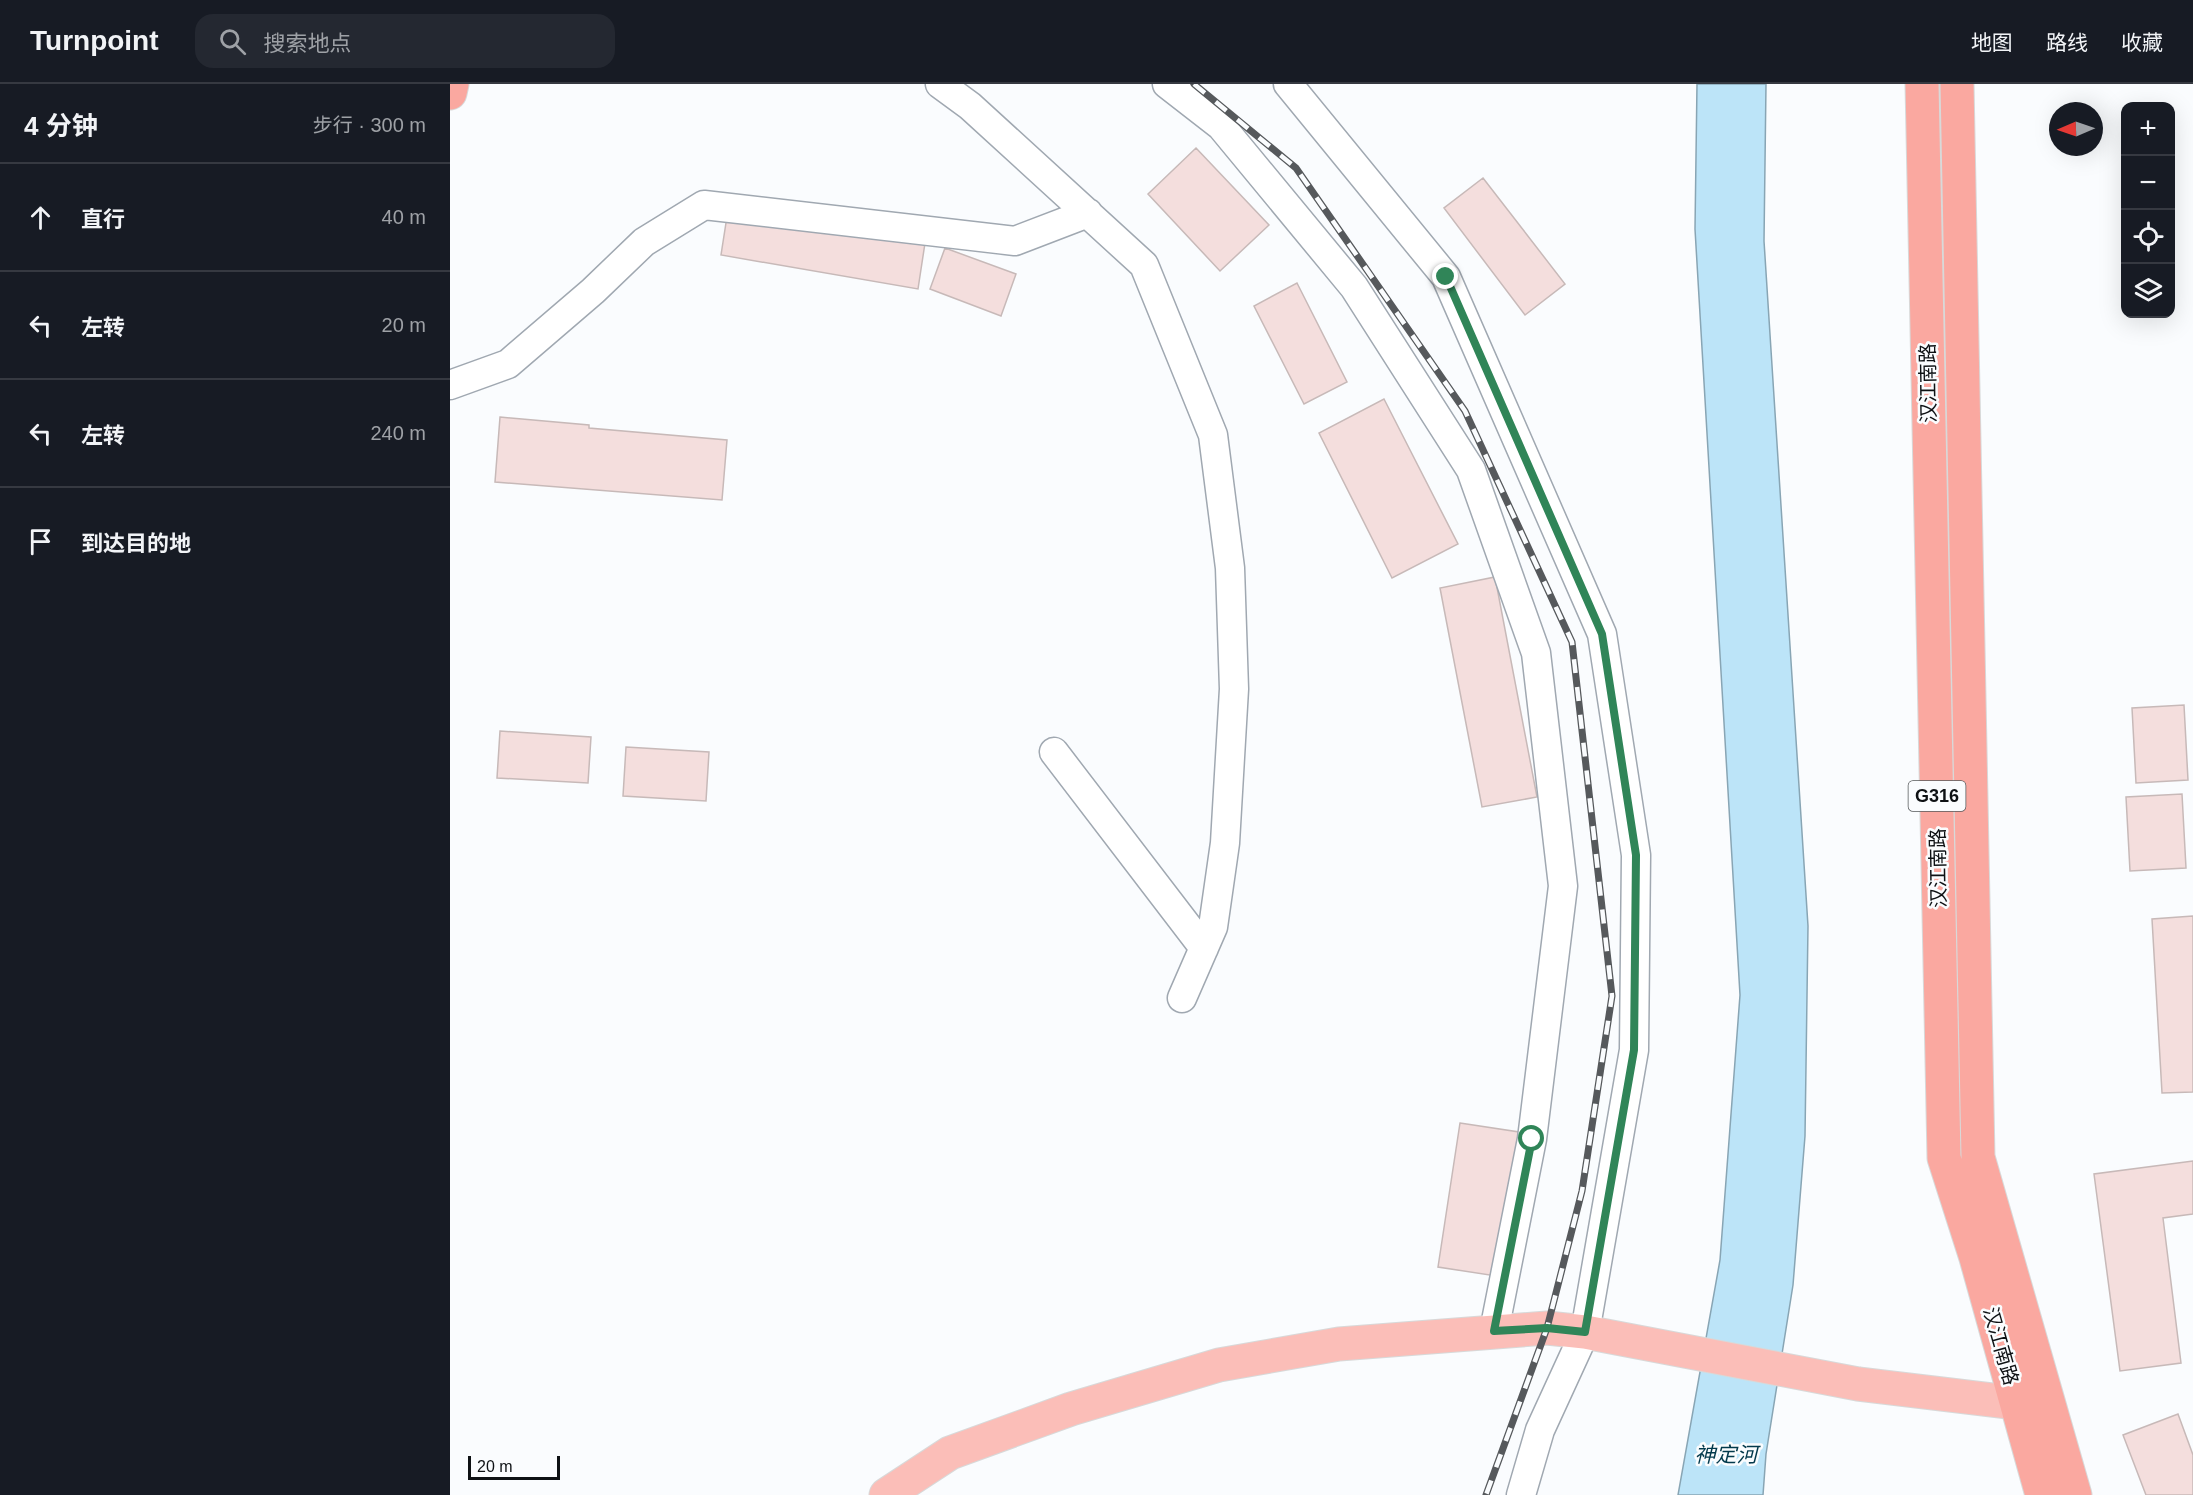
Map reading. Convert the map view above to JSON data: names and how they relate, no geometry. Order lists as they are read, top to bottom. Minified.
{"streets":{"highway":["汉江南路","G316"]},"water":["神定河"],"scale_bar":"20 m","north":"left","page":{"header":"Turnpoint","search":"搜索地点","nav":["地图","路线","收藏"],"heading":["4 分钟","步行 · 300 m"],"map_buttons":["+","−"],"list":[["直行","40 m"],["左转","20 m"],["左转","240 m"],"到达目的地"],"scale":"20 m"}}
